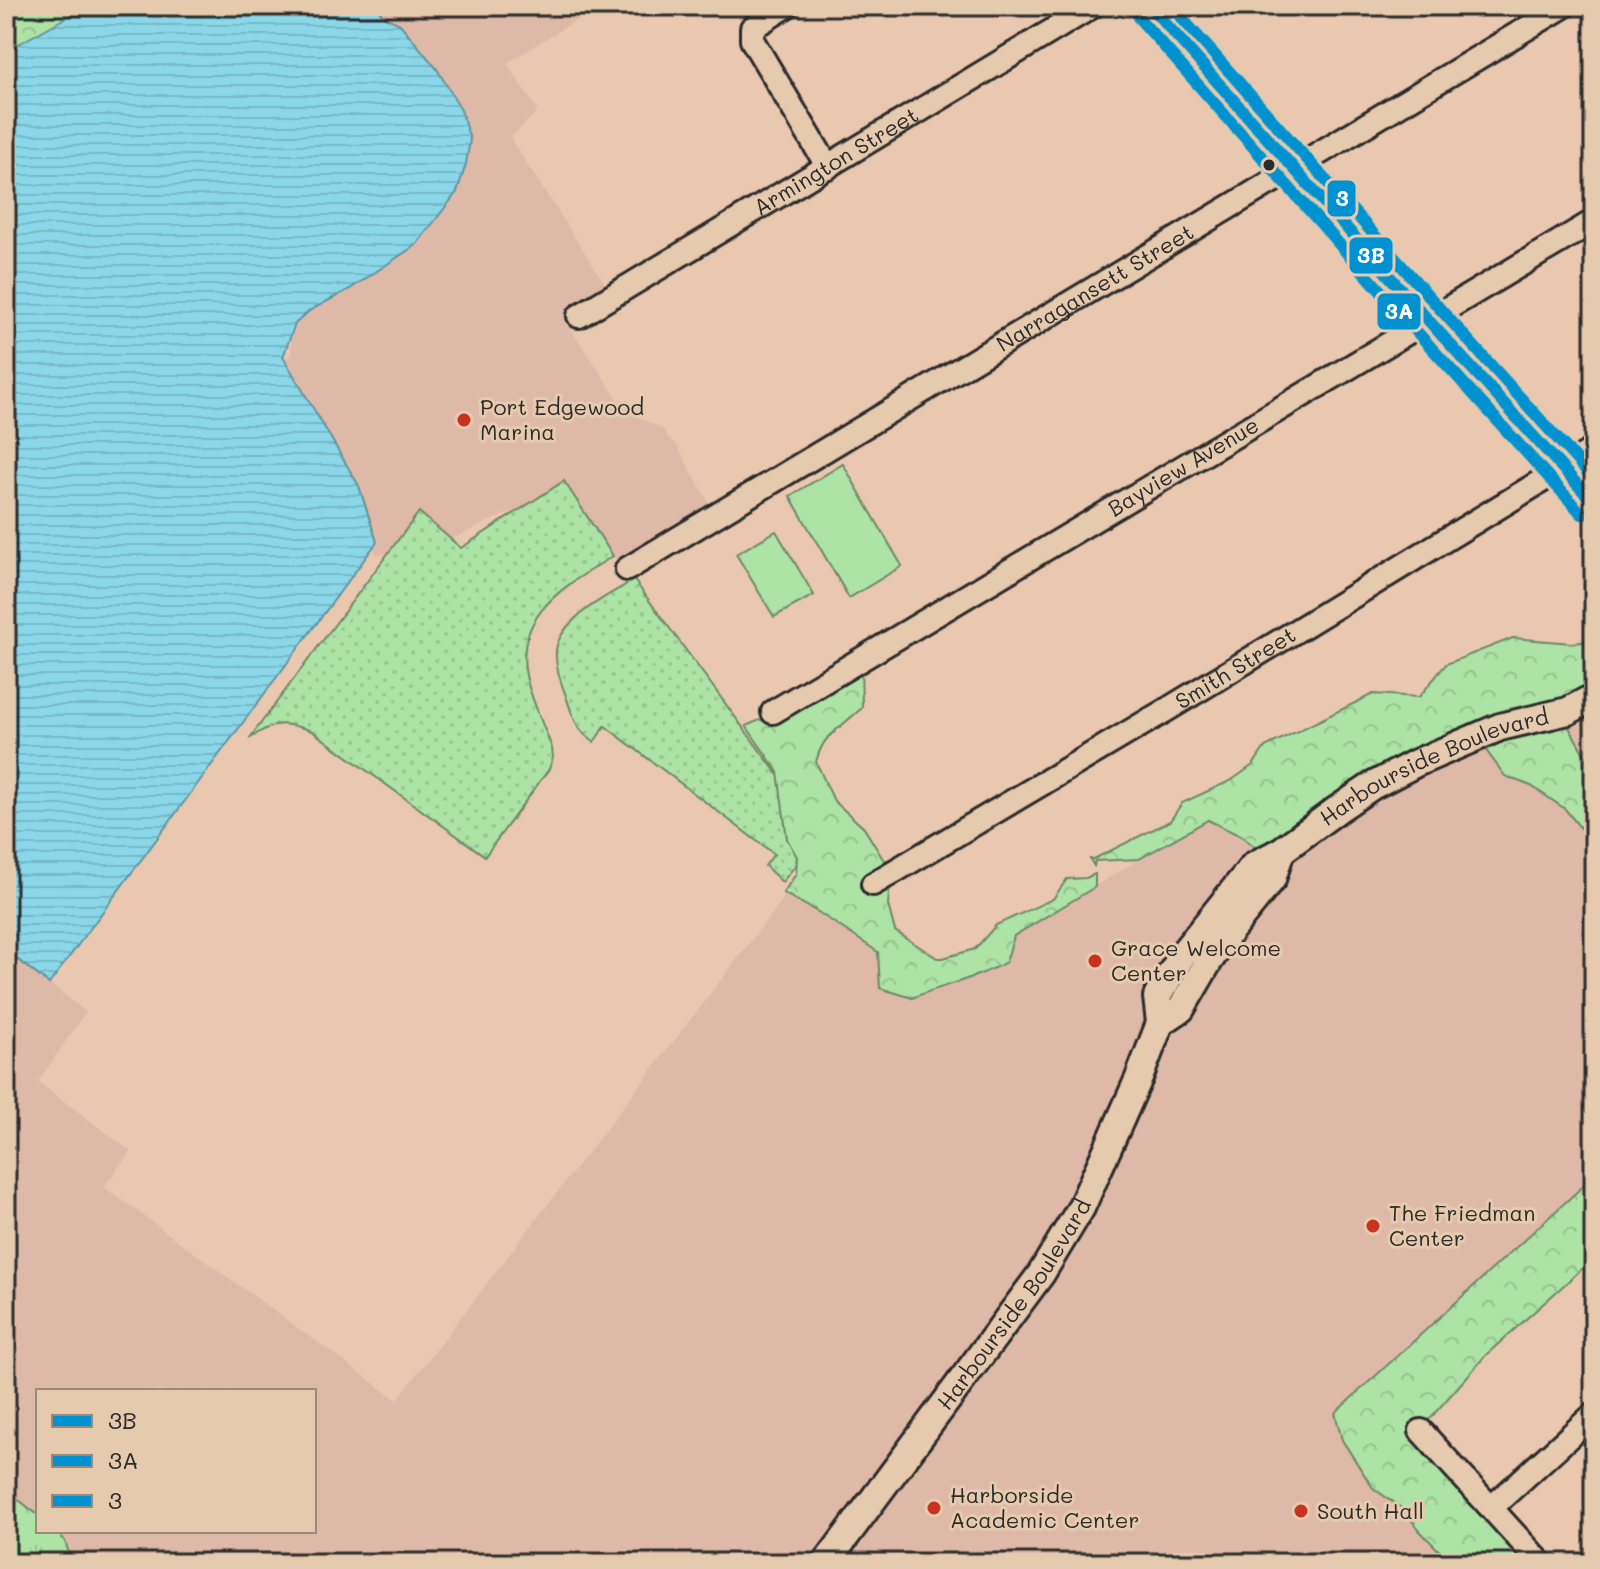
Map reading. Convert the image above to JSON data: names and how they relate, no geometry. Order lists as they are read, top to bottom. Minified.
{"streets":{"street":["Armington Street","Narragansett Street","Bayview Avenue","Smith Street","Harbourside Boulevard"]},"places":["Port Edgewood Marina","Grace Welcome Center","The Friedman Center","Harborside Academic Center","South Hall"],"lines":["transit line 3B","transit line 3","transit line 3A"],"legend":["3B","3A","3"]}
